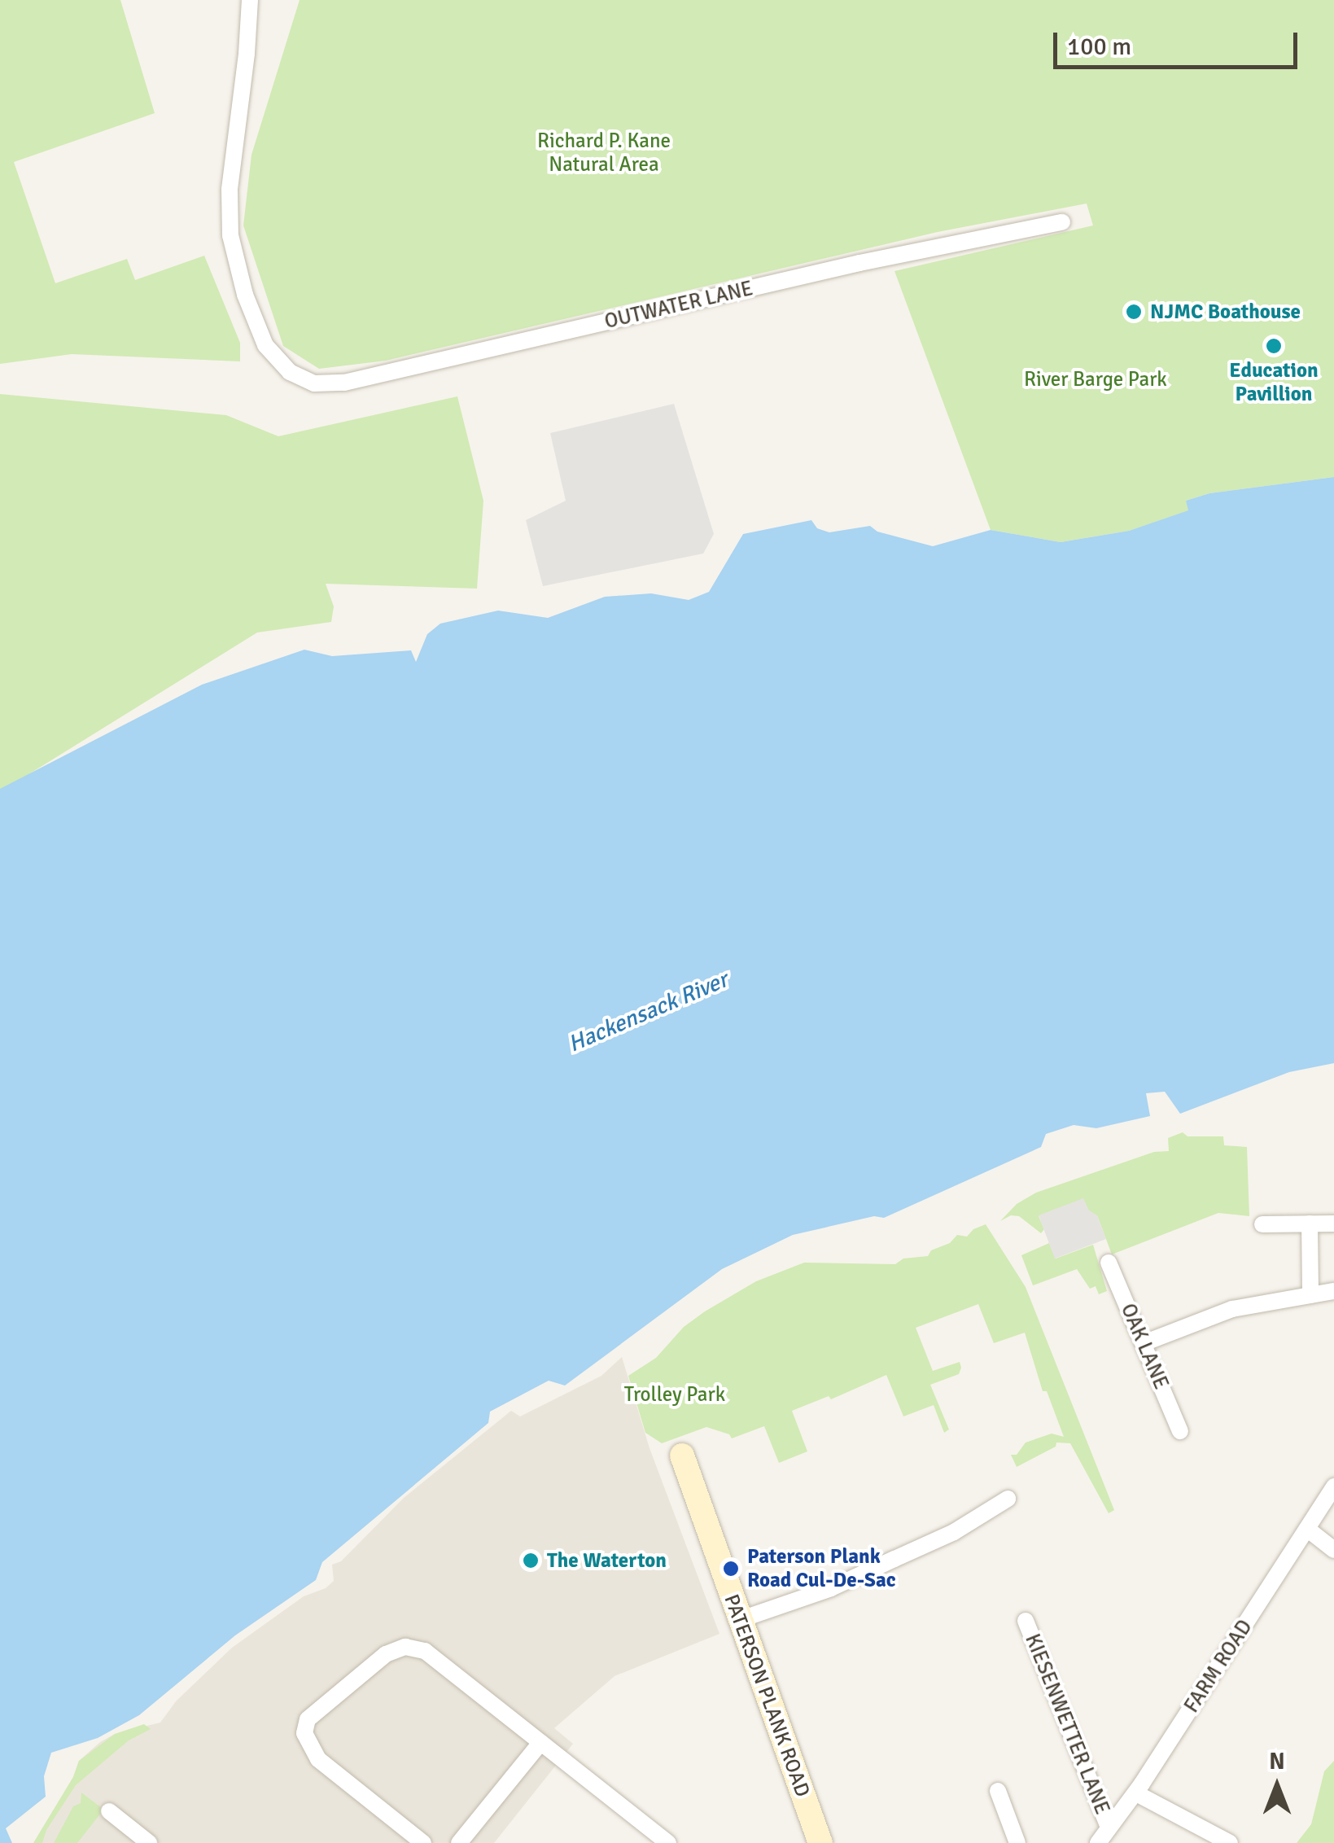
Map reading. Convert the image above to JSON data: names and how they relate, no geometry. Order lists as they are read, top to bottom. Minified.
{"streets":{"street":["OUTWATER LANE","OAK LANE","FARM ROAD","PATERSON PLANK ROAD","KIESENWETTER LANE"]},"crossings":[["FARM ROAD","KIESENWETTER LANE"]],"water":["Hackensack River"],"parks":["Richard P. Kane Natural Area","River Barge Park","Trolley Park"],"places":["NJMC Boathouse","Education Pavillion","The Waterton","Paterson Plank Road Cul-De-Sac"],"scale_bar":"100 m","north":"top"}
